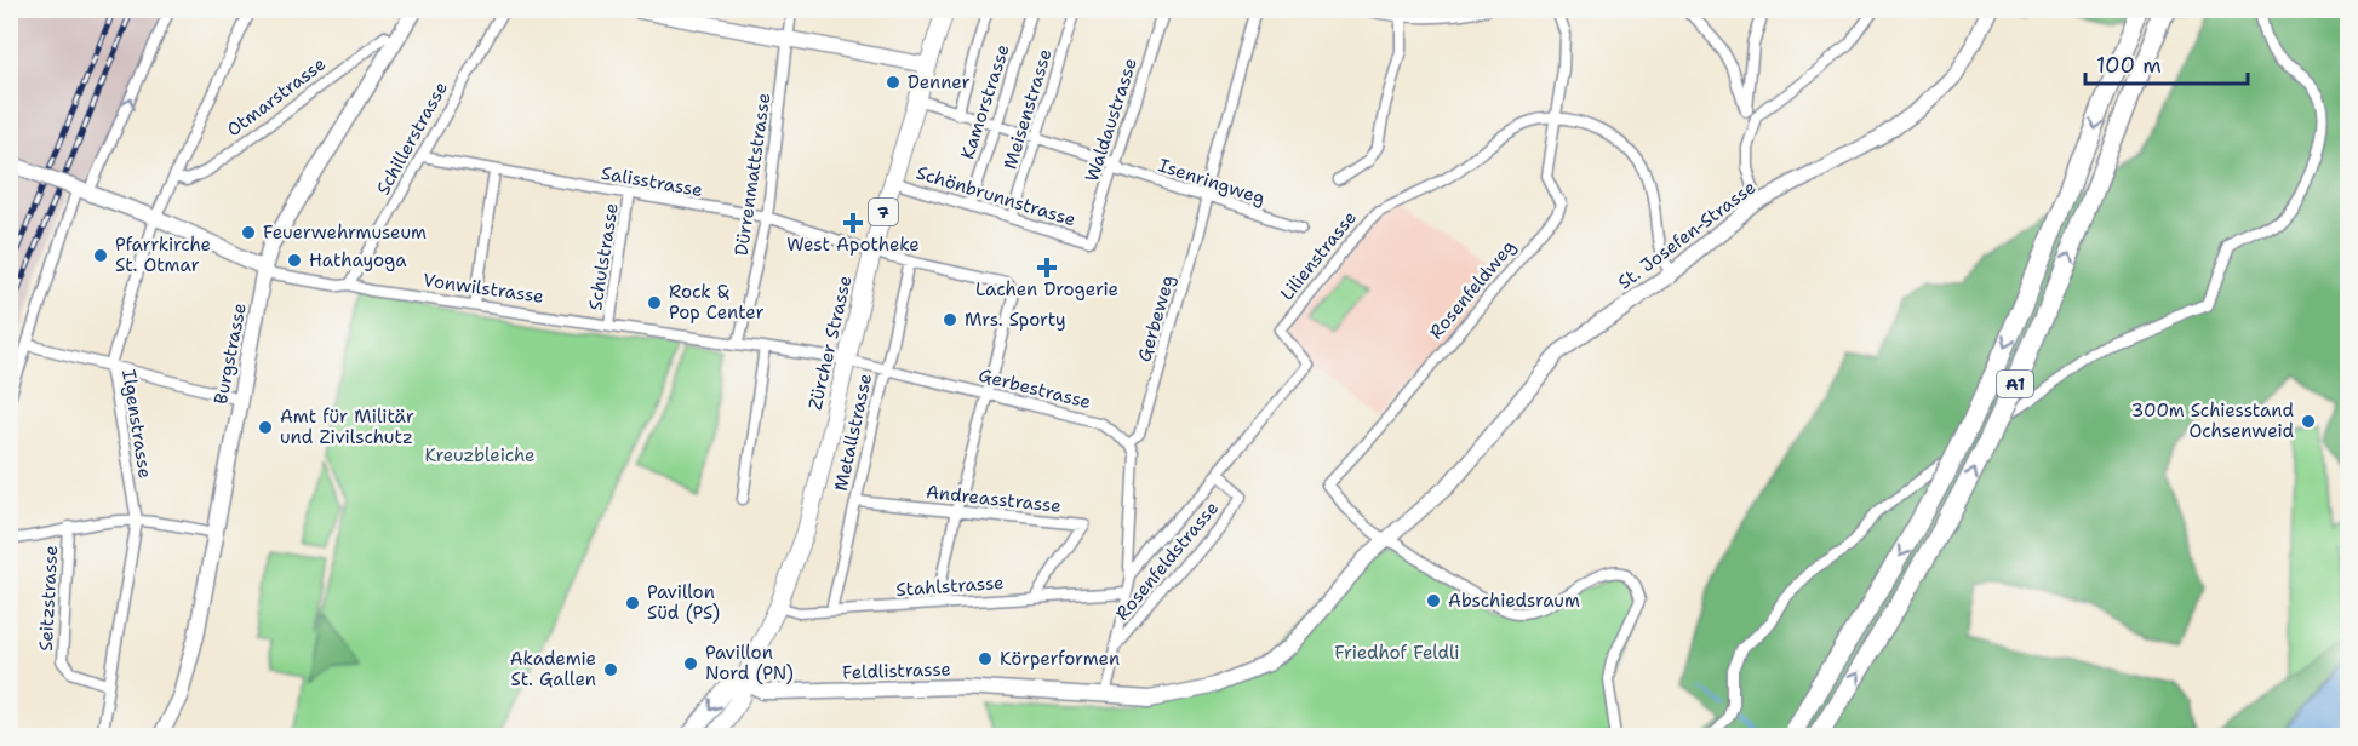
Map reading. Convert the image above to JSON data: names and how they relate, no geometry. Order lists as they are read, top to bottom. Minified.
{"streets":{"highway":["A1"],"main road":["7","Zürcher Strasse"],"street":["Otmarstrasse","Kamorstrasse","Meisenstrasse","Waldaustrasse","Schillerstrasse","Dürrenmattstrasse","Salisstrasse","Isenringweg","Schönbrunnstrasse","St. Josefen-Strasse","Lilienstrasse","Schulstrasse","Vonwilstrasse","Rosenfeldweg","Gerbeweg","Burgstrasse","Gerbestrasse","Ilgenstrasse","Metallstrasse","Andreasstrasse","Rosenfeldstrasse","Stahlstrasse","Seitzstrasse","Feldlistrasse"]},"crossings":[["Otmarstrasse","Burgstrasse"],["Otmarstrasse","Ilgenstrasse"],["Kamorstrasse","Isenringweg"],["Kamorstrasse","Schönbrunnstrasse"],["Meisenstrasse","Isenringweg"],["Meisenstrasse","Schönbrunnstrasse"],["Waldaustrasse","Isenringweg"],["Waldaustrasse","Schönbrunnstrasse"],["Schillerstrasse","Salisstrasse"],["Schillerstrasse","Vonwilstrasse"],["Dürrenmattstrasse","Salisstrasse"],["Dürrenmattstrasse","Vonwilstrasse"],["Salisstrasse","Schulstrasse"],["Salisstrasse","Zürcher Strasse"],["Salisstrasse","Gerbestrasse"],["Salisstrasse","Metallstrasse"],["Isenringweg","Gerbeweg"],["Isenringweg","Zürcher Strasse"],["Schönbrunnstrasse","Zürcher Strasse"],["7","Zürcher Strasse"],["7","Feldlistrasse"],["St. Josefen-Strasse","Lilienstrasse"],["St. Josefen-Strasse","Rosenfeldweg"],["St. Josefen-Strasse","Feldlistrasse"],["Lilienstrasse","Rosenfeldweg"],["Lilienstrasse","Rosenfeldstrasse"],["Schulstrasse","Vonwilstrasse"],["Vonwilstrasse","Zürcher Strasse"],["Vonwilstrasse","Burgstrasse"],["Vonwilstrasse","Gerbestrasse"],["Vonwilstrasse","Ilgenstrasse"],["Rosenfeldweg","Feldlistrasse"],["Gerbeweg","Gerbestrasse"],["Zürcher Strasse","Gerbestrasse"],["Zürcher Strasse","Stahlstrasse"],["Zürcher Strasse","Feldlistrasse"],["Gerbestrasse","Metallstrasse"],["Ilgenstrasse","Seitzstrasse"],["Metallstrasse","Andreasstrasse"],["Metallstrasse","Stahlstrasse"],["Andreasstrasse","Stahlstrasse"]],"parks":["Kreuzbleiche","Friedhof Feldli"],"places":{"other":["Denner","Feuerwehrmuseum","Pfarrkirche St. Otmar","Hathayoga","Rock & Pop Center","Mrs. Sporty","300m Schiesstand Ochsenweid","Amt für Militär und Zivilschutz","Abschiedsraum","Pavillon Süd (PS)","Körperformen","Pavillon Nord (PN)","Akademie St. Gallen"],"health":["West Apotheke","Lachen Drogerie"]},"scale_bar":"100 m"}
